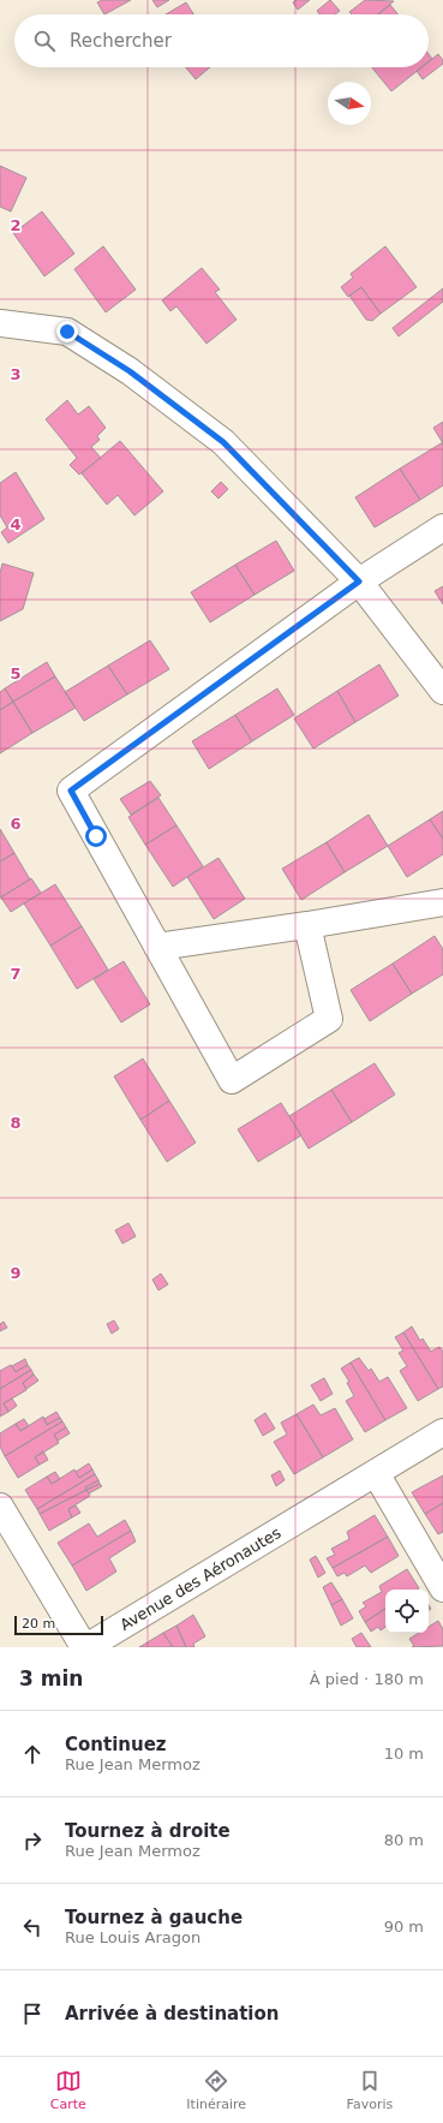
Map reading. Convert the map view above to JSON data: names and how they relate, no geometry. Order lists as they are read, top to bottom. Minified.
{"streets":{"street":["Avenue des Aéronautes"]},"scale_bar":"20 m","north":"right","page":{"search":"Rechercher","scale":"20 m","heading":["3 min","À pied · 180 m"],"list":[["Continuez","Rue Jean Mermoz","10 m"],["Tournez à droite","Rue Jean Mermoz","80 m"],["Tournez à gauche","Rue Louis Aragon","90 m"],"Arrivée à destination"],"nav":["Carte","Itinéraire","Favoris"]},"grid":{"rows":["2","3","4","5","6","7","8","9"]}}
